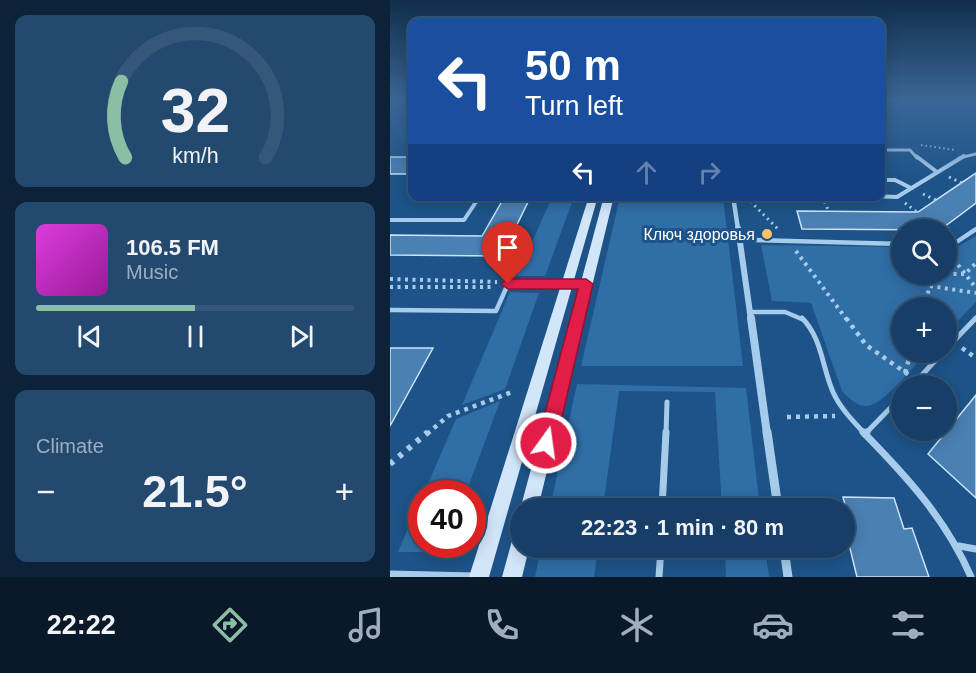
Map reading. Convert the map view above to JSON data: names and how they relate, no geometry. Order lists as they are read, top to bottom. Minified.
{"places":["Ключ здоровья"],"page":{"turn":["50 m","Turn left"],"map_buttons":["+","−"],"song":["106.5 FM","Music"],"tile":"Climate","heat":["−","21.5°","+"],"limit":"40","trip":"22:23 · 1 min · 80 m","tabs":"22:22","gauge":["32","km/h"]}}
